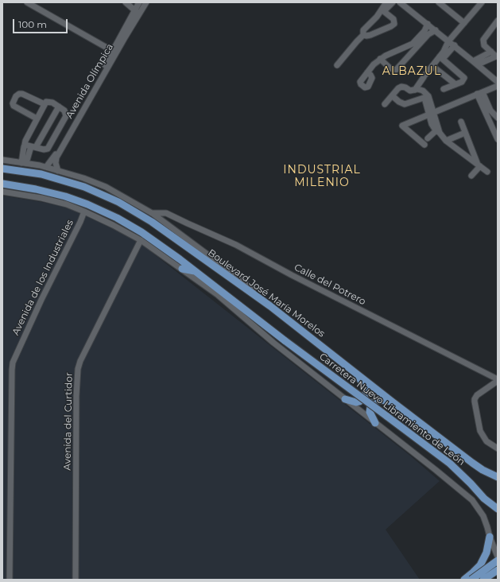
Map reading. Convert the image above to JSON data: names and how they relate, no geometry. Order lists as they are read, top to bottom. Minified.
{"streets":{"main road":["Boulevard José María Morelos","Carretera Nuevo Libramiento de León"],"street":["Avenida Olímpica","Avenida de los Industriales","Calle del Potrero","Avenida del Curtidor"]},"districts":["ALBAZUL","INDUSTRIAL MILENIO"],"scale_bar":"100 m"}
